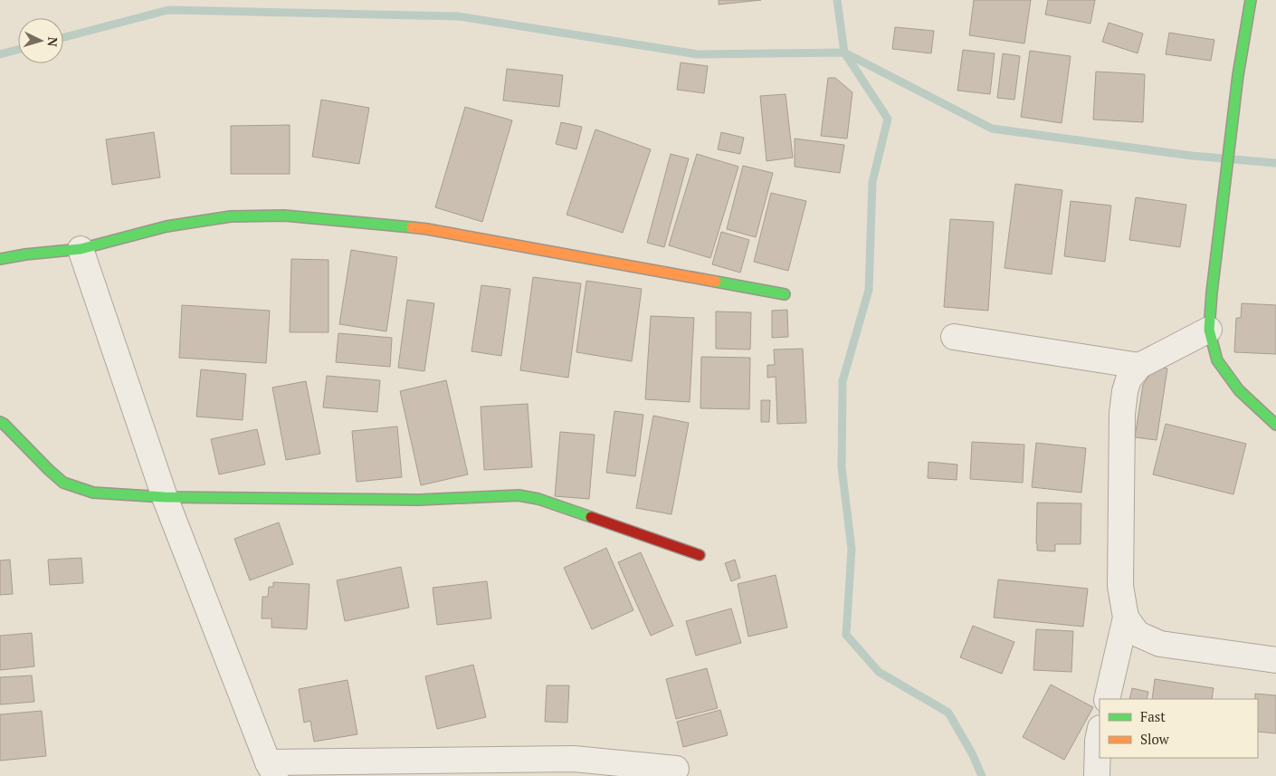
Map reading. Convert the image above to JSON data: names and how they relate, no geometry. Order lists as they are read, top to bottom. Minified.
{"legend":["Fast","Slow"],"north":"right"}
